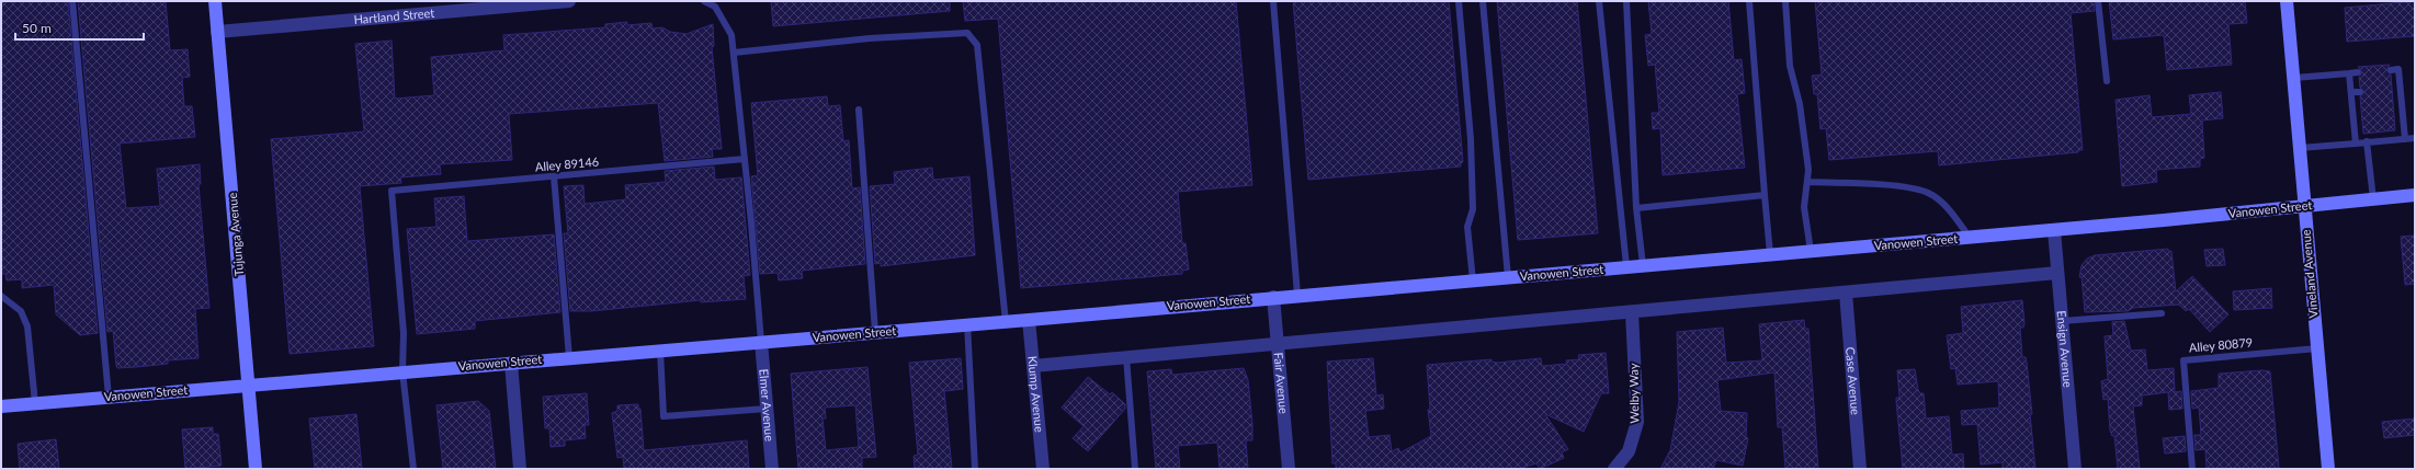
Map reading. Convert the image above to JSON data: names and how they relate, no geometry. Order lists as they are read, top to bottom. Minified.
{"streets":{"main road":["Vanowen Street","Tujunga Avenue","Vineland Avenue"],"street":["Hartland Street","Ensign Avenue","Case Avenue","Fair Avenue","Welby Way","Klump Avenue","Elmer Avenue"],"lane":["Alley 89146","Alley 80879"]},"crossings":[["Hartland Street","Tujunga Avenue"],["Alley 89146","Vanowen Street"],["Vanowen Street","Tujunga Avenue"],["Vanowen Street","Vineland Avenue"],["Vanowen Street","Ensign Avenue"],["Vanowen Street","Fair Avenue"],["Vanowen Street","Klump Avenue"],["Vanowen Street","Elmer Avenue"],["Vineland Avenue","Alley 80879"]],"scale_bar":"50 m"}
